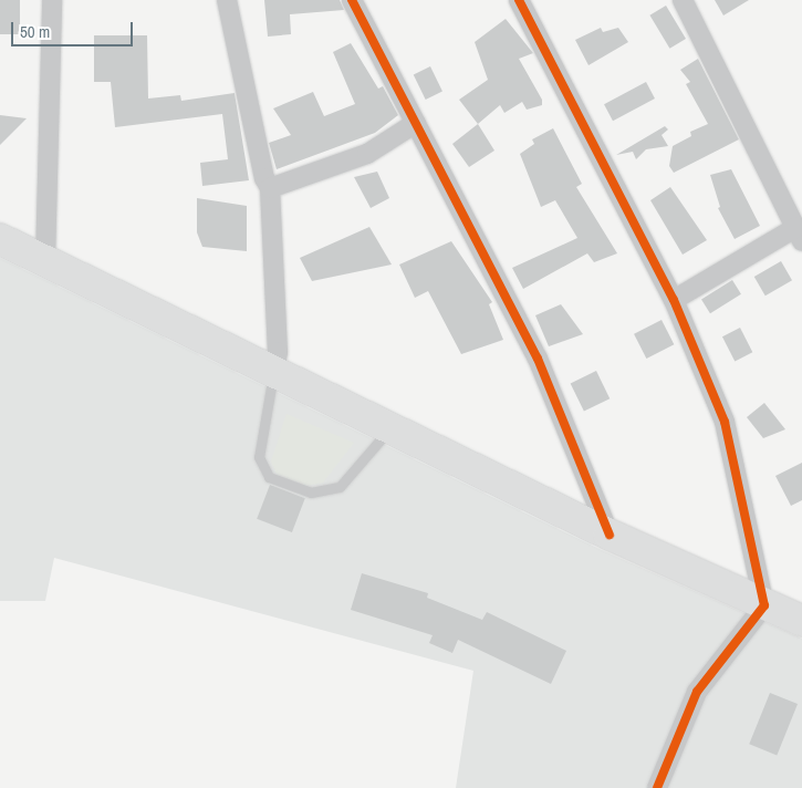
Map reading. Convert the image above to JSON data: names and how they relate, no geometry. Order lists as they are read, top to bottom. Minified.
{"scale_bar":"50 m"}
